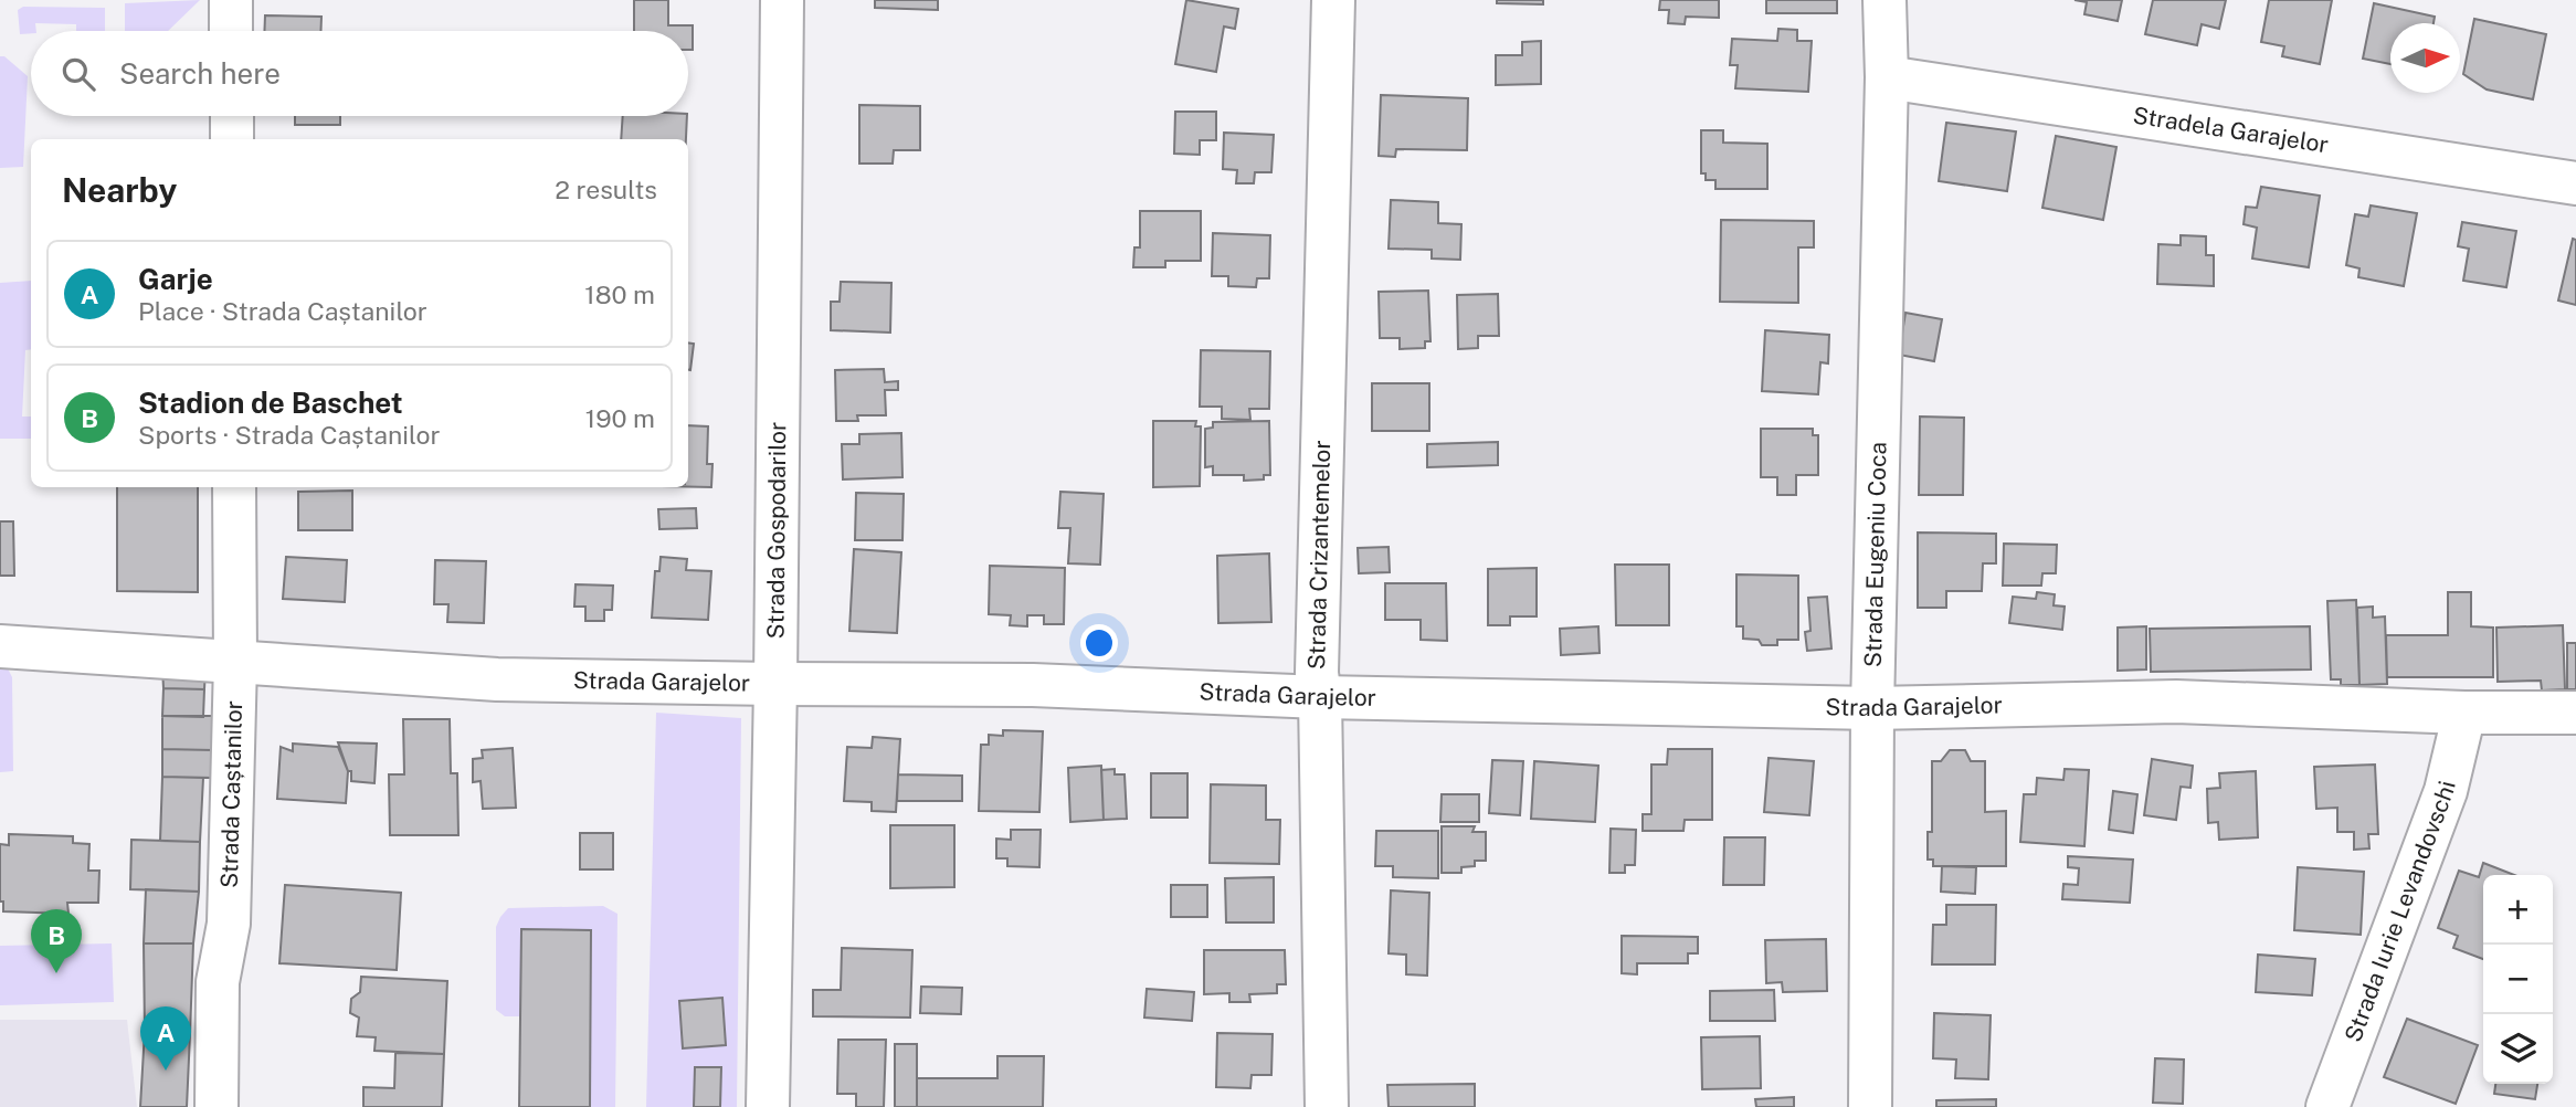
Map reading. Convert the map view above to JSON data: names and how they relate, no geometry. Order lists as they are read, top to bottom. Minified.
{"streets":{"street":["Stradela Garajelor","Strada Gospodarilor","Strada Crizantemelor","Strada Eugeniu Coca","Strada Garajelor","Strada Caștanilor","Strada Iurie Levandovschi"]},"crossings":[["Stradela Garajelor","Strada Eugeniu Coca"],["Strada Gospodarilor","Strada Garajelor"],["Strada Crizantemelor","Strada Garajelor"],["Strada Eugeniu Coca","Strada Garajelor"],["Strada Garajelor","Strada Caștanilor"],["Strada Garajelor","Strada Iurie Levandovschi"]],"north":"right","page":{"search":"Search here","heading":["Nearby","2 results"],"list":[{"mark":"A","name":"Garje","note":"Place · Strada Caștanilor","value":"180 m"},{"mark":"B","name":"Stadion de Baschet","note":"Sports · Strada Caștanilor","value":"190 m"}],"map_buttons":["+","−"],"pins":["B","A"]}}
